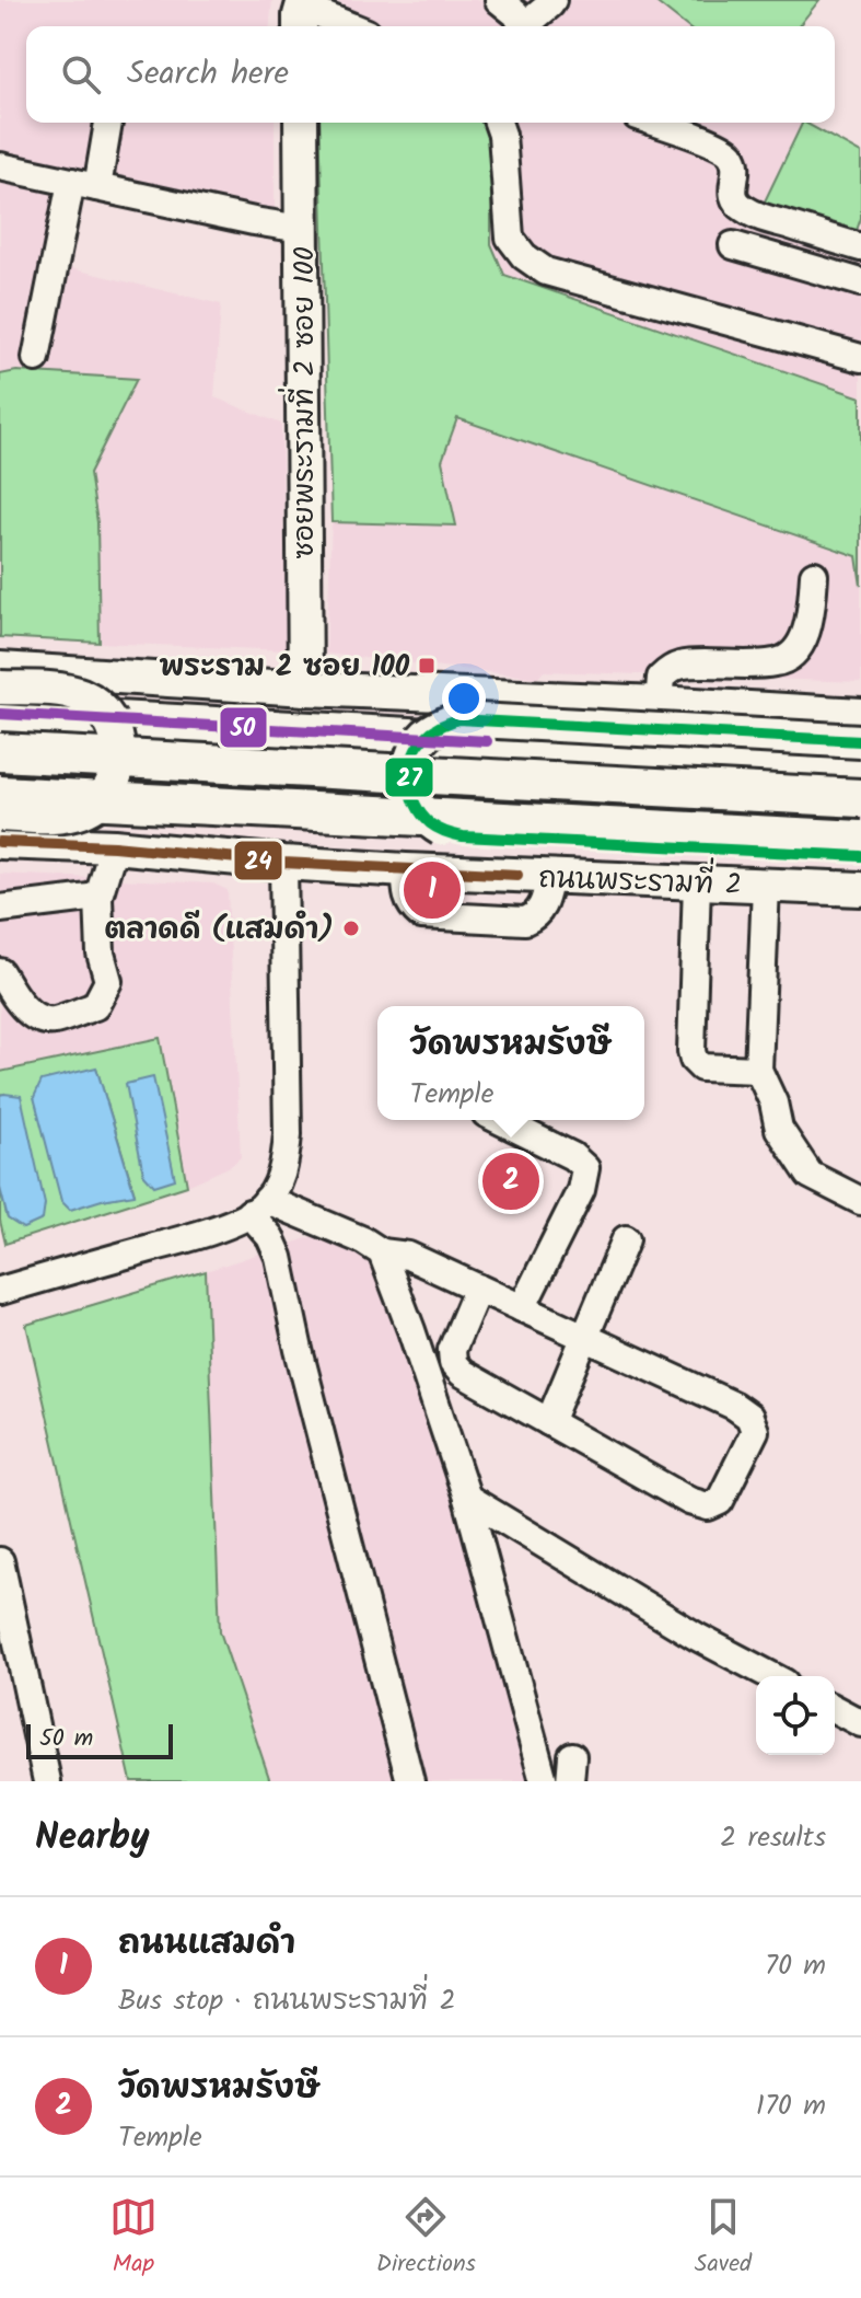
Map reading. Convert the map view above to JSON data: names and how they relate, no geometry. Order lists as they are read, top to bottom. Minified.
{"streets":{"highway":["ถนนพระรามที่ 2"],"main road":["ซอยพระรามที่ 2 ซอย 100"]},"places":{"transit":["พระราม 2 ซอย 100"],"other":["ตลาดดี (แสมดำ)"]},"lines":["transit line 50","transit line 27","transit line 24"],"scale_bar":"50 m","page":{"search":"Search here","pins":["1","2"],"popup":["วัดพรหมรังษี","Temple"],"scale":"50 m","heading":["Nearby","2 results"],"list":[{"mark":"1","name":"ถนนแสมดำ","note":"Bus stop · ถนนพระรามที่ 2","value":"70 m"},{"mark":"2","name":"วัดพรหมรังษี","note":"Temple","value":"170 m"}],"nav":["Map","Directions","Saved"]}}
